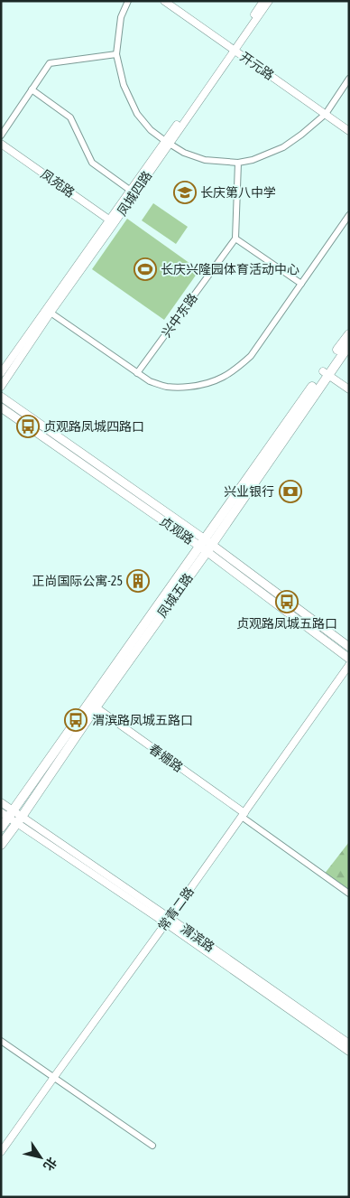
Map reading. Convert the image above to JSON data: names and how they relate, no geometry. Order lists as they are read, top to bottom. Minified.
{"streets":{"main road":["贞观路","凤城五路"],"street":["开元路","凤苑路","凤城四路","兴中东路","春姗路","常青二路","渭滨路"]},"crossings":[["开元路","凤城四路"],["凤苑路","凤城四路"],["贞观路","凤城五路"],["凤城五路","春姗路"],["凤城五路","渭滨路"],["春姗路","常青二路"],["常青二路","渭滨路"]],"places":{"school or university":["长庆第八中学"],"sports":["长庆兴隆园体育活动中心"],"bus stop":["贞观路凤城四路口","贞观路凤城五路口","渭滨路凤城五路口"],"bank":["兴业银行"],"building":["正尚国际公寓-25"]},"north":"bottom right"}
